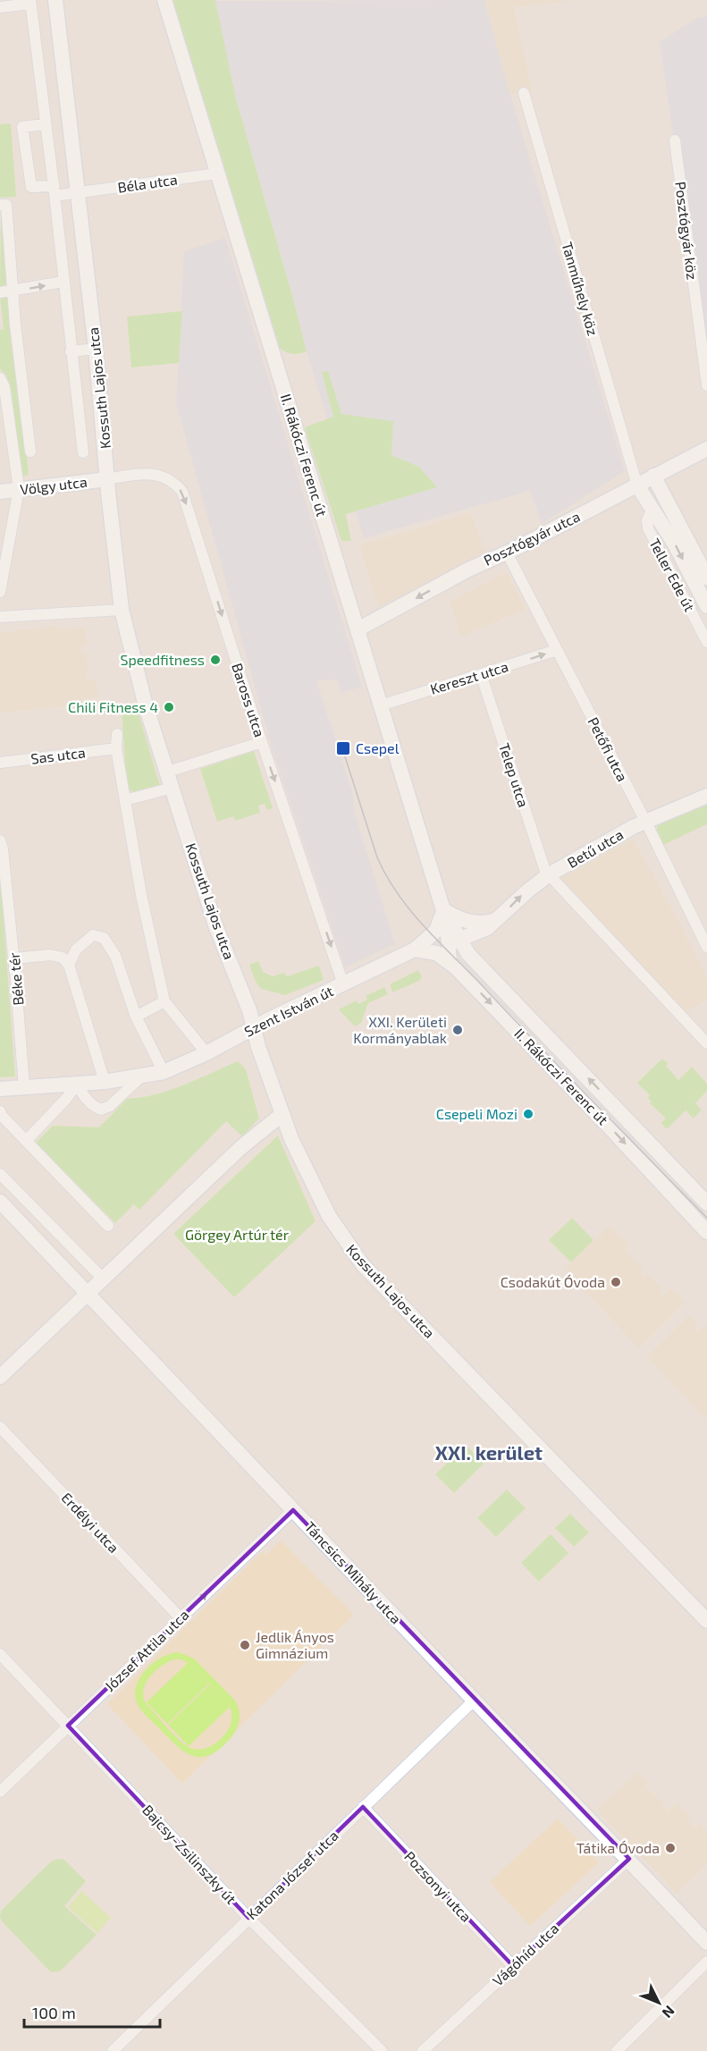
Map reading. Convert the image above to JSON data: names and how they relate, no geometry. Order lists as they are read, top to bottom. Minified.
{"streets":{"street":["Béla utca","Posztógyár köz","Tanműhely köz","Kossuth Lajos utca","II. Rákóczi Ferenc út","Völgy utca","Posztógyár utca","Teller Ede út","Kereszt utca","Baross utca","Petőfi utca","Sas utca","Telep utca","Betű utca","Béke tér","Szent István út","Erdélyi utca","Táncsics Mihály utca","József Attila utca","Bajcsy-Zsilinszky út","Katona József utca","Pozsonyi utca","Vágóhíd utca"]},"crossings":[["Béla utca","Kossuth Lajos utca"],["Béla utca","II. Rákóczi Ferenc út"],["Tanműhely köz","Posztógyár utca"],["Tanműhely köz","Teller Ede út"],["Kossuth Lajos utca","Völgy utca"],["Kossuth Lajos utca","Baross utca"],["Kossuth Lajos utca","Szent István út"],["II. Rákóczi Ferenc út","Posztógyár utca"],["II. Rákóczi Ferenc út","Kereszt utca"],["II. Rákóczi Ferenc út","Betű utca"],["II. Rákóczi Ferenc út","Szent István út"],["Völgy utca","Baross utca"],["Posztógyár utca","Teller Ede út"],["Posztógyár utca","Petőfi utca"],["Kereszt utca","Petőfi utca"],["Kereszt utca","Telep utca"],["Baross utca","Szent István út"],["Petőfi utca","Betű utca"],["Telep utca","Betű utca"],["Betű utca","Szent István út"],["Béke tér","Szent István út"],["Erdélyi utca","József Attila utca"],["Táncsics Mihály utca","József Attila utca"],["Táncsics Mihály utca","Katona József utca"],["Táncsics Mihály utca","Vágóhíd utca"],["József Attila utca","Bajcsy-Zsilinszky út"],["Bajcsy-Zsilinszky út","Katona József utca"],["Katona József utca","Pozsonyi utca"],["Pozsonyi utca","Vágóhíd utca"]],"one_way":["Posztógyár utca","Kereszt utca","Baross utca","József Attila utca"],"districts":["XXI. kerület"],"parks":["Görgey Artúr tér"],"places":{"other":["Speedfitness","Chili Fitness 4","XXI. Kerületi Kormányablak","Csepeli Mozi","Csodakút Óvoda","Jedlik Ányos Gimnázium","Tátika Óvoda"],"transit":["Csepel"]},"scale_bar":"100 m","north":"bottom right"}
